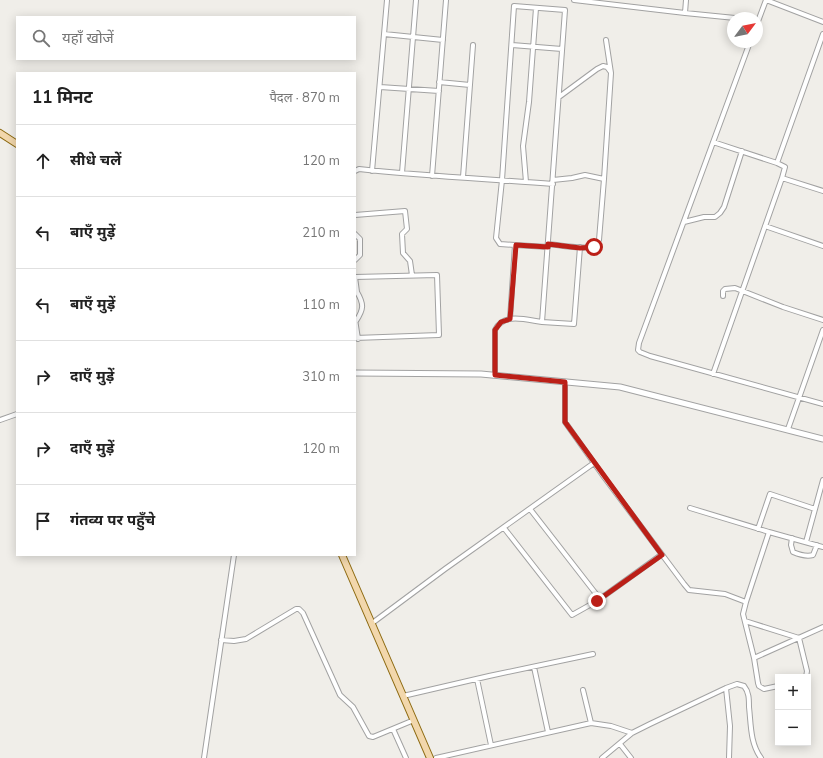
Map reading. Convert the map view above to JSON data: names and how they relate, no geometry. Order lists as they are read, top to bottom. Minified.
{"north":"top right","page":{"search":"यहाँ खोजें","heading":["11 मिनट","पैदल · 870 m"],"list":[["सीधे चलें","120 m"],["बाएँ मुड़ें","210 m"],["बाएँ मुड़ें","110 m"],["दाएँ मुड़ें","310 m"],["दाएँ मुड़ें","120 m"],"गंतव्य पर पहुँचे"],"map_buttons":["+","−"]}}
